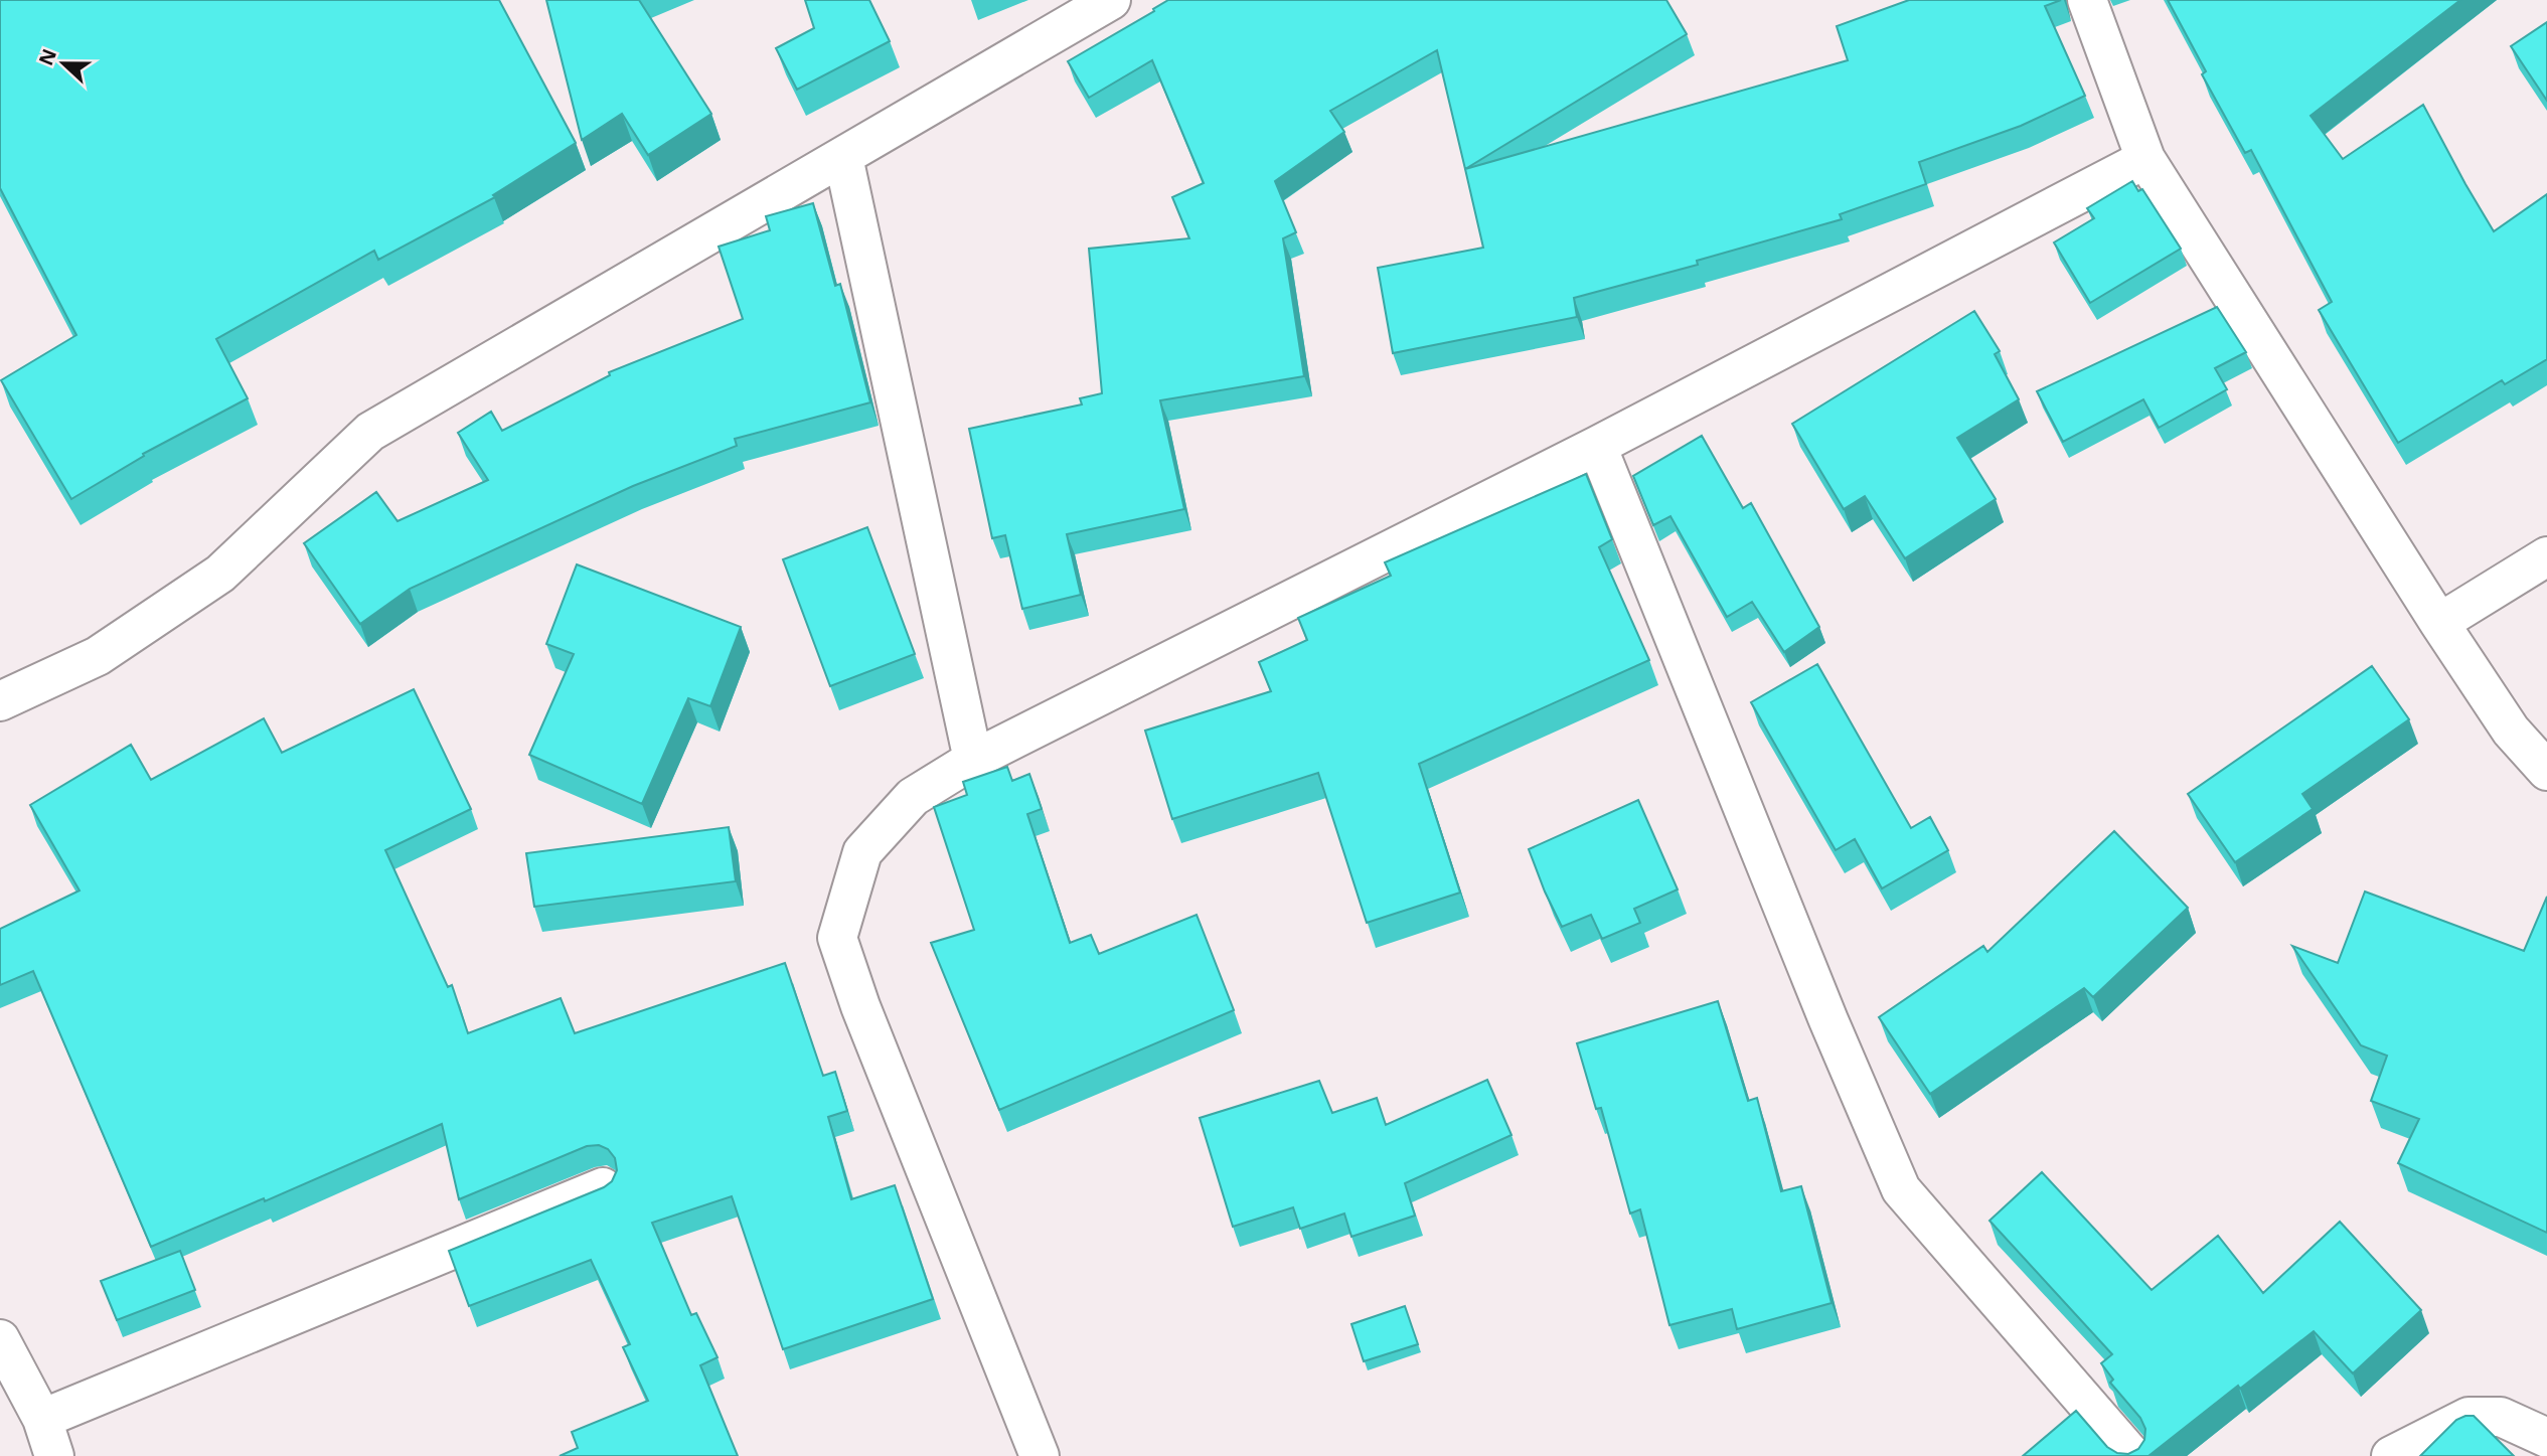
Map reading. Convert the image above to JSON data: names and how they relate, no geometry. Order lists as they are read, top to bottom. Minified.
{"north":"left"}
